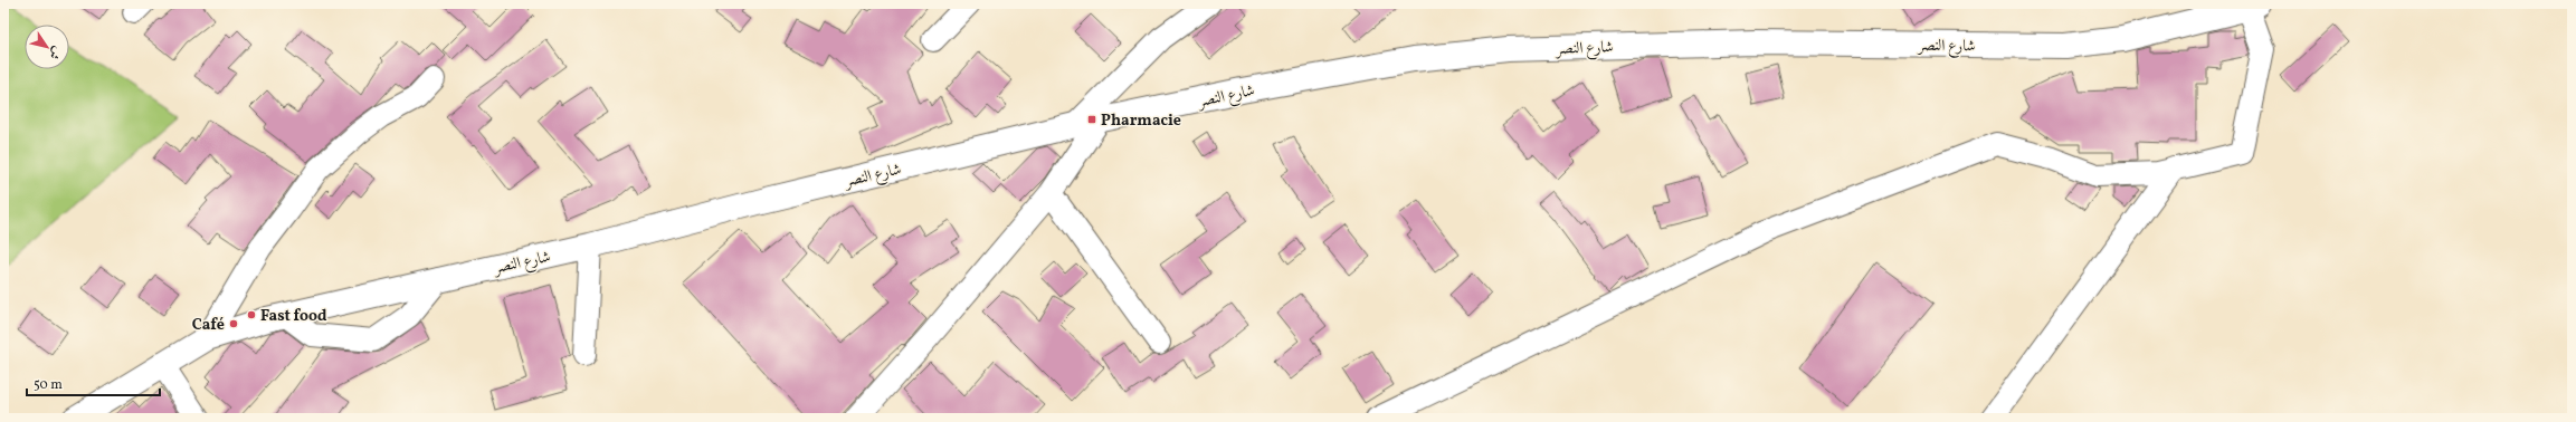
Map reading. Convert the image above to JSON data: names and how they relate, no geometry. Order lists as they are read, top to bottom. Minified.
{"streets":{"main road":["شارع النصر"]},"places":{"transit":["Pharmacie"],"other":["Fast food","Café"]},"scale_bar":"50 m","north":"bottom right"}
